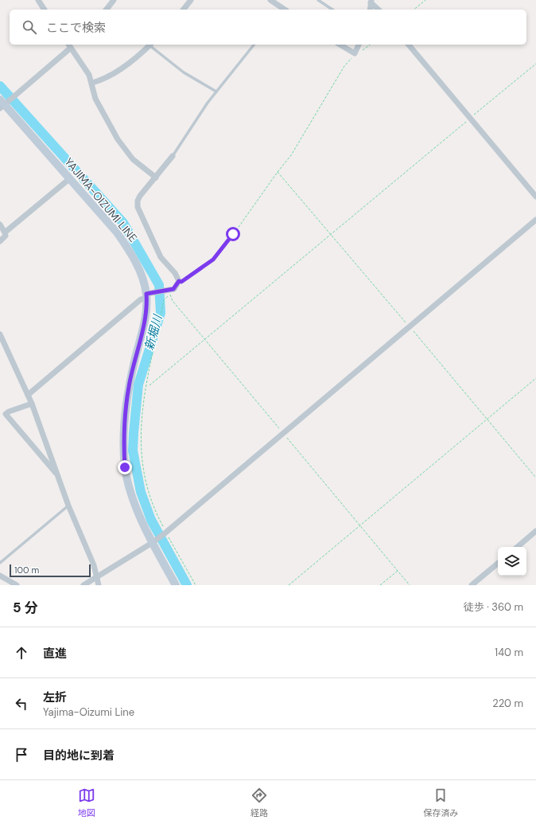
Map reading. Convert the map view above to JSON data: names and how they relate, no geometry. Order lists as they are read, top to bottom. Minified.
{"streets":{"main road":["YAJIMA-OIZUMI LINE"]},"water":["新堀川"],"scale_bar":"100 m","page":{"search":"ここで検索","scale":"100 m","heading":["5 分","徒歩 · 360 m"],"list":[["直進","140 m"],["左折","Yajima-Oizumi Line","220 m"],"目的地に到着"],"nav":["地図","経路","保存済み"]}}
